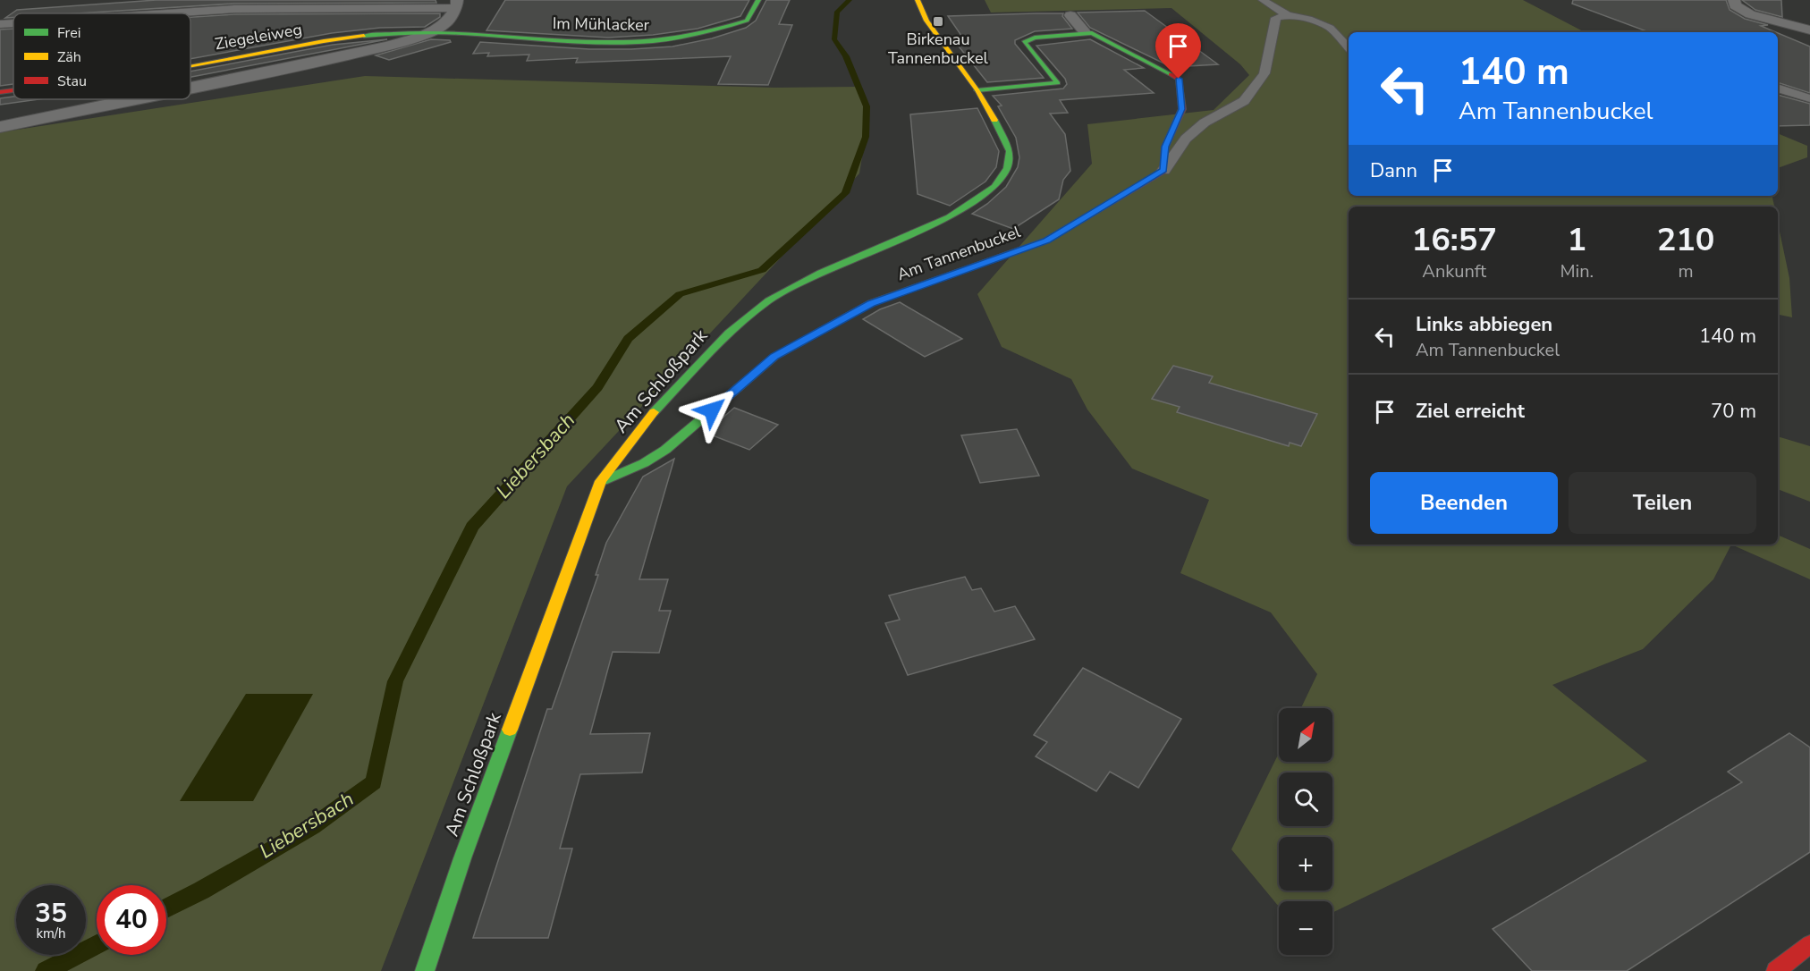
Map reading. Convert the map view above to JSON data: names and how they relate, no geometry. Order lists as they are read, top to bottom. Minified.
{"streets":{"street":["Im Mühlacker","Ziegeleiweg","Am Tannenbuckel","Am Schloßpark"]},"crossings":[["Im Mühlacker","Ziegeleiweg"],["Am Tannenbuckel","Am Schloßpark"]],"water":["Liebersbach"],"places":{"transit":["Birkenau Tannenbuckel"]},"legend":["Frei","Zäh","Stau"],"north":"top right","page":{"turn":["140 m","Am Tannenbuckel"],"then":"Dann","eta":["16:57","Ankunft","1","Min.","210","m"],"list":[{"name":"Links abbiegen","note":"Am Tannenbuckel","value":"140 m"},{"name":"Ziel erreicht","value":"70 m"}],"buttons":["Beenden","Teilen"],"map_buttons":["+","−"],"speed":"35 km/h","limit":"40"}}
